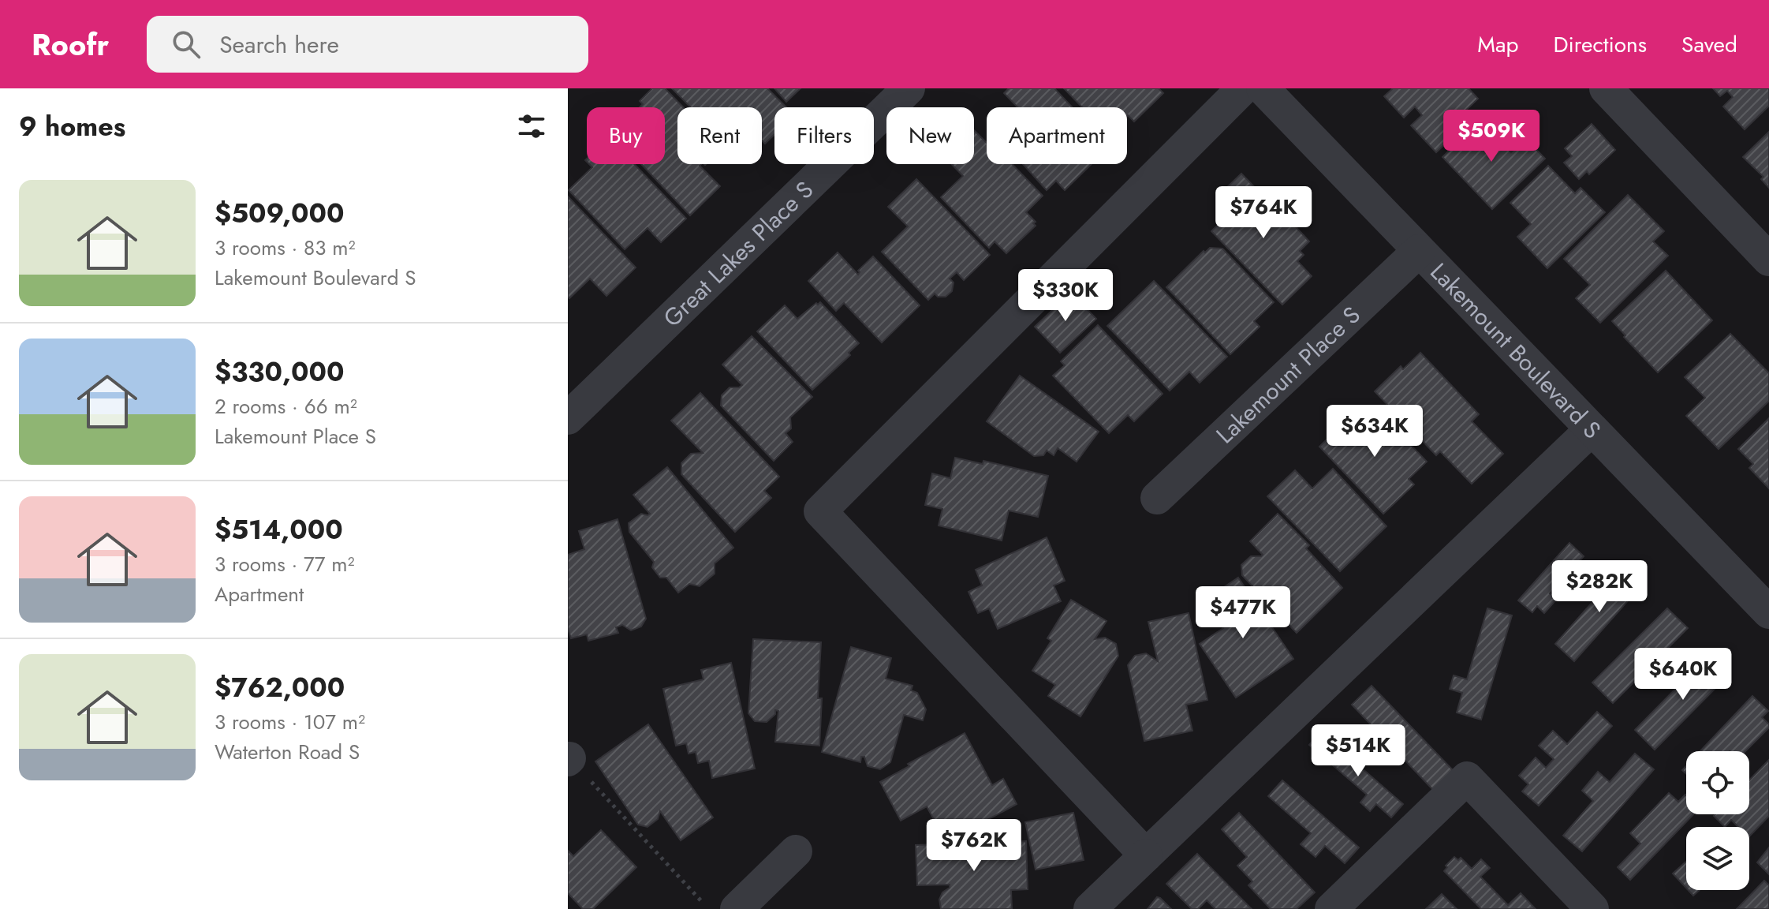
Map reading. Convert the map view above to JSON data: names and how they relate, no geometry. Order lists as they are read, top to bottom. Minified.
{"streets":{"street":["Great Lakes Place S","Lakemount Boulevard S","Lakemount Place S"]},"crossings":[["Lakemount Boulevard S","Lakemount Place S"]],"page":{"header":"Roofr","search":"Search here","nav":["Map","Directions","Saved"],"heading":"9 homes","chip":["Buy","Rent","Filters","New","Apartment"],"price":["$509K","$764K","$330K","$634K","$282K","$477K","$640K","$514K","$762K"],"list":[{"name":"$509,000","note":"3 rooms · 83 m² · Lakemount Boulevard S"},{"name":"$330,000","note":"2 rooms · 66 m² · Lakemount Place S"},{"name":"$514,000","note":"3 rooms · 77 m² · Apartment"},{"name":"$762,000","note":"3 rooms · 107 m² · Waterton Road S"}]}}
